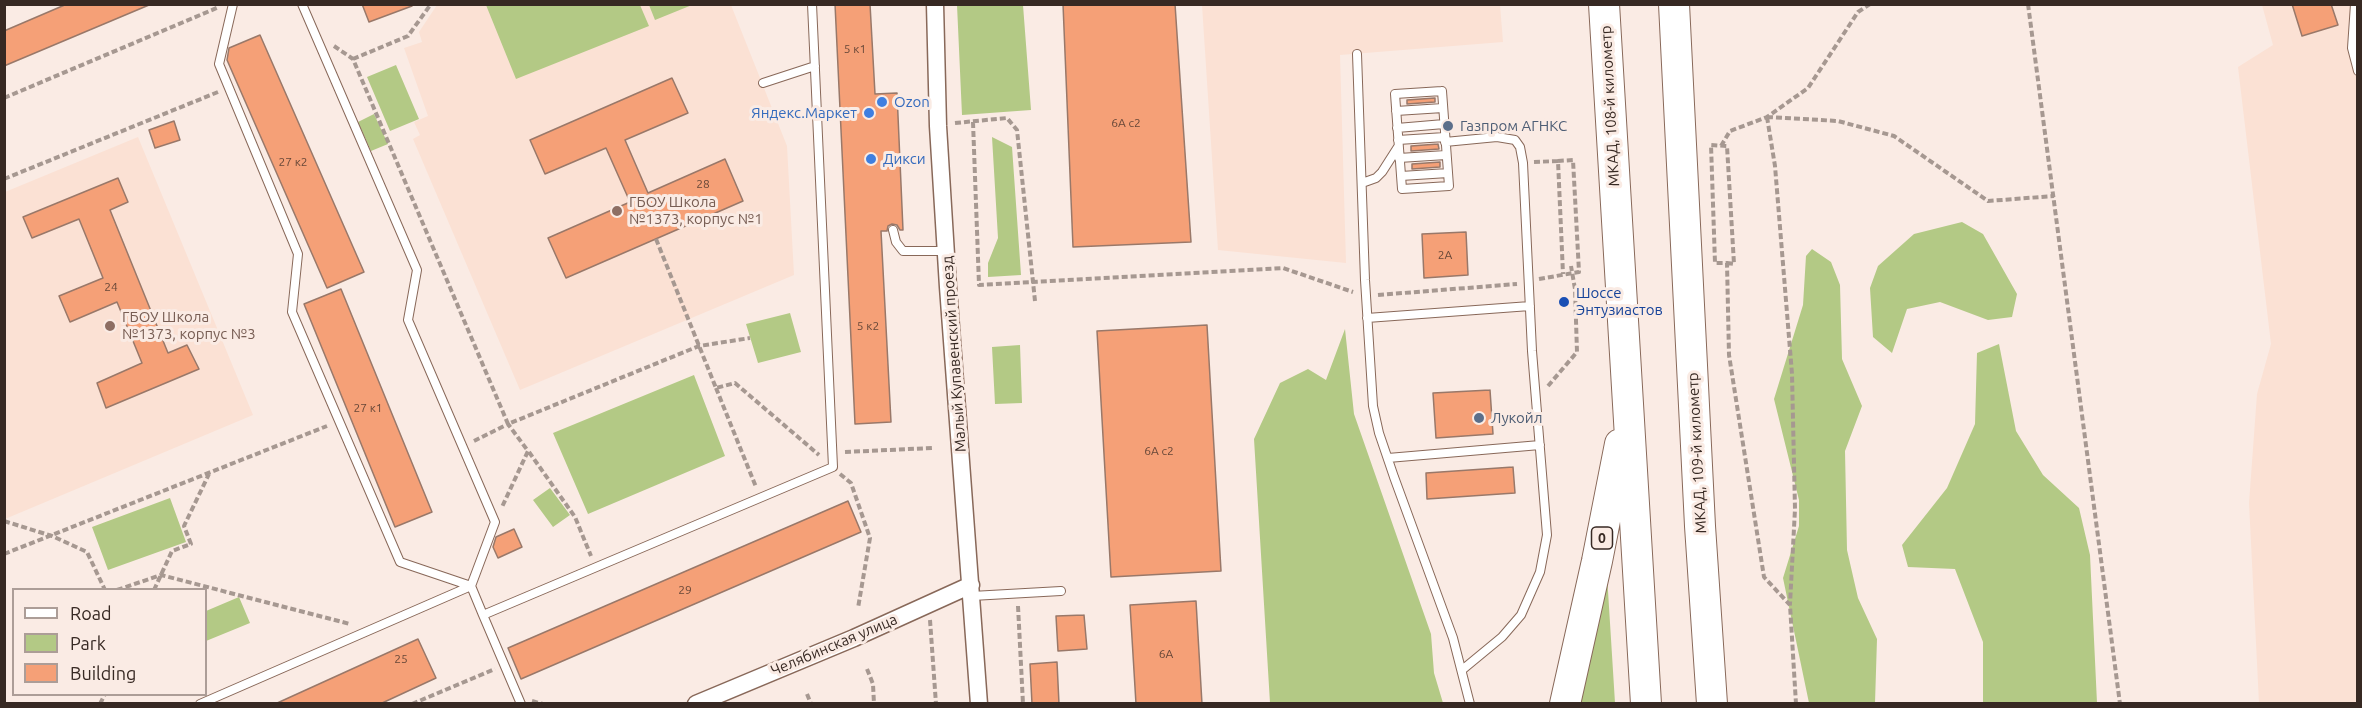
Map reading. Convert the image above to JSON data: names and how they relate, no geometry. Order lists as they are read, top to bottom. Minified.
{"streets":{"highway":["МКАД, 108-й километр","МКАД, 109-й километр","0"],"street":["Малый Купавенский проезд","Челябинская улица"]},"crossings":[["МКАД, 108-й километр","0"],["Малый Купавенский проезд","Челябинская улица"]],"places":["Ozon","Яндекс.Маркет","Газпром АГНКС","Дикси","ГБОУ Школа №1373, корпус №1","Шоссе Энтузиастов","ГБОУ Школа №1373, корпус №3","Лукойл"],"house_numbers":["5 к1","6A c2","27 к2","28","2А","24","5 к2","27 к1","6А с2","29","6А","25"],"legend":["Road","Park","Building"]}
